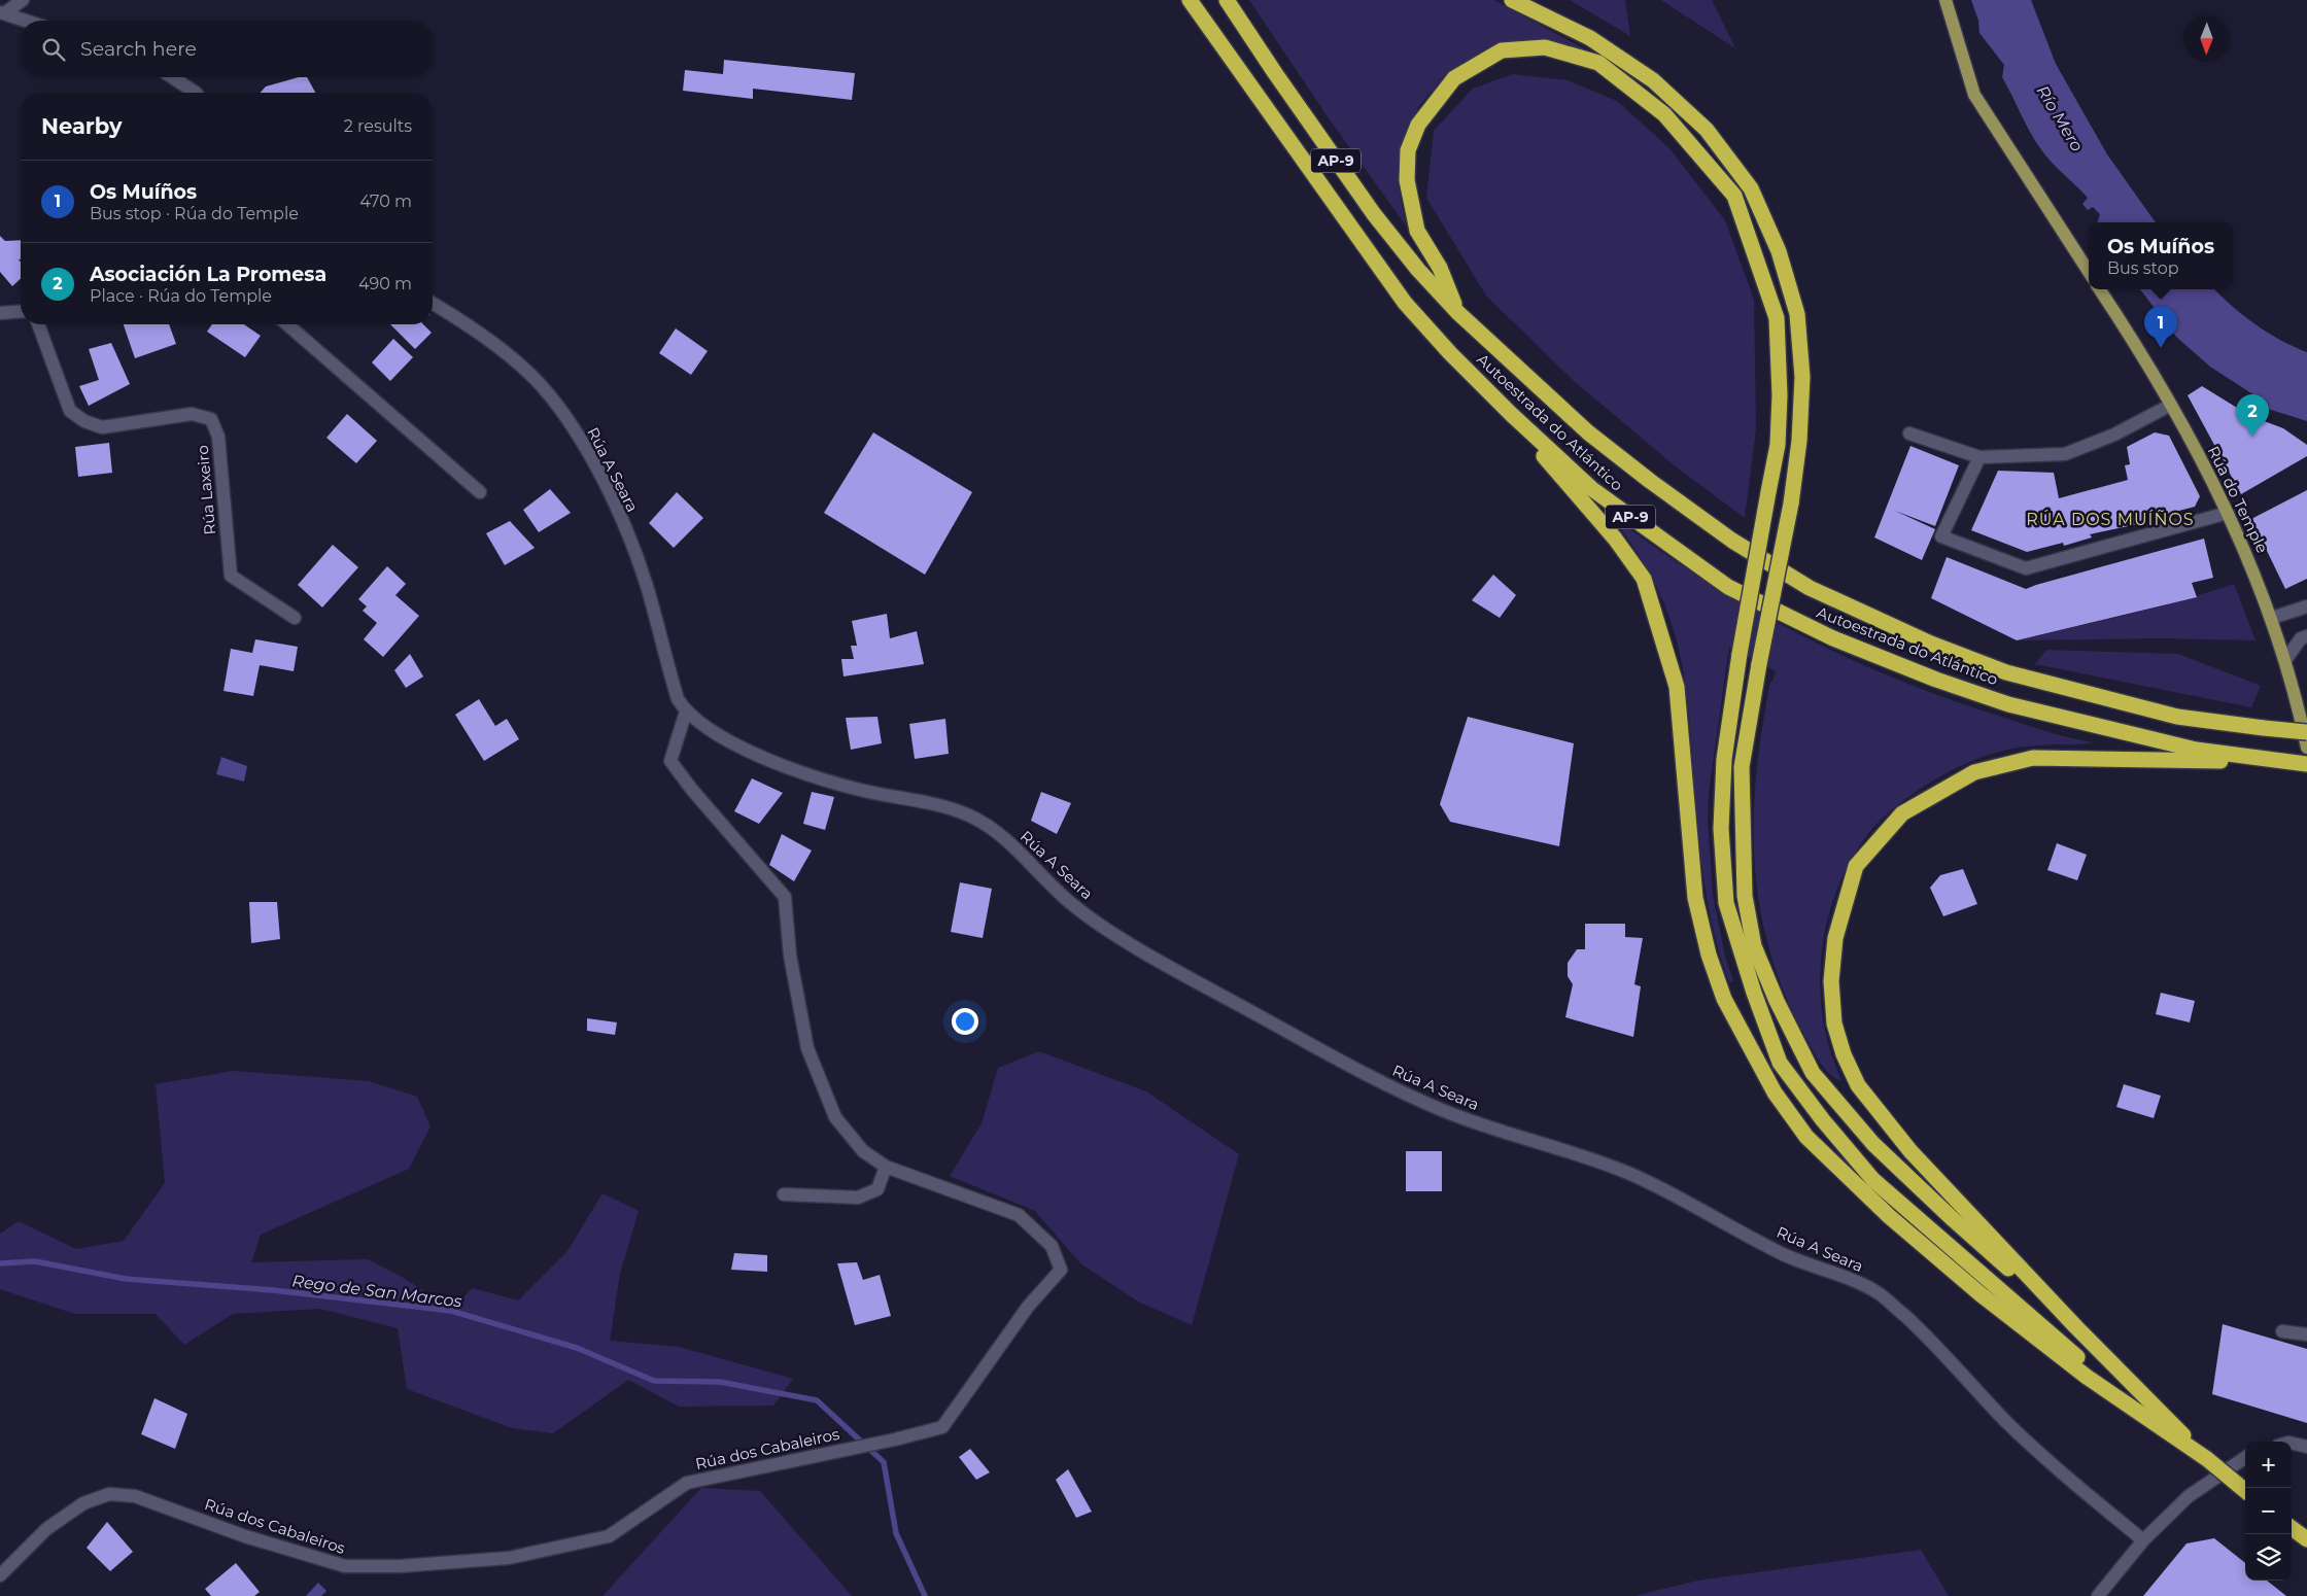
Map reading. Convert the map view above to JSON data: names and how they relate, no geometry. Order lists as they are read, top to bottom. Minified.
{"streets":{"highway":["AP-9","Autoestrada do Atlántico"],"main road":["Rúa do Temple"],"street":["Rúa A Seara","Rúa Laxeiro","Rúa dos Cabaleiros"]},"crossings":[["AP-9","Autoestrada do Atlántico"]],"districts":["RÚA DOS MUÍÑOS"],"water":["Río Mero","Rego de San Marcos"],"north":"bottom","page":{"search":"Search here","heading":["Nearby","2 results"],"list":[{"mark":"1","name":"Os Muíños","note":"Bus stop · Rúa do Temple","value":"470 m"},{"mark":"2","name":"Asociación La Promesa","note":"Place · Rúa do Temple","value":"490 m"}],"popup":["Os Muíños","Bus stop"],"pins":["1","2"],"map_buttons":["+","−"]}}
